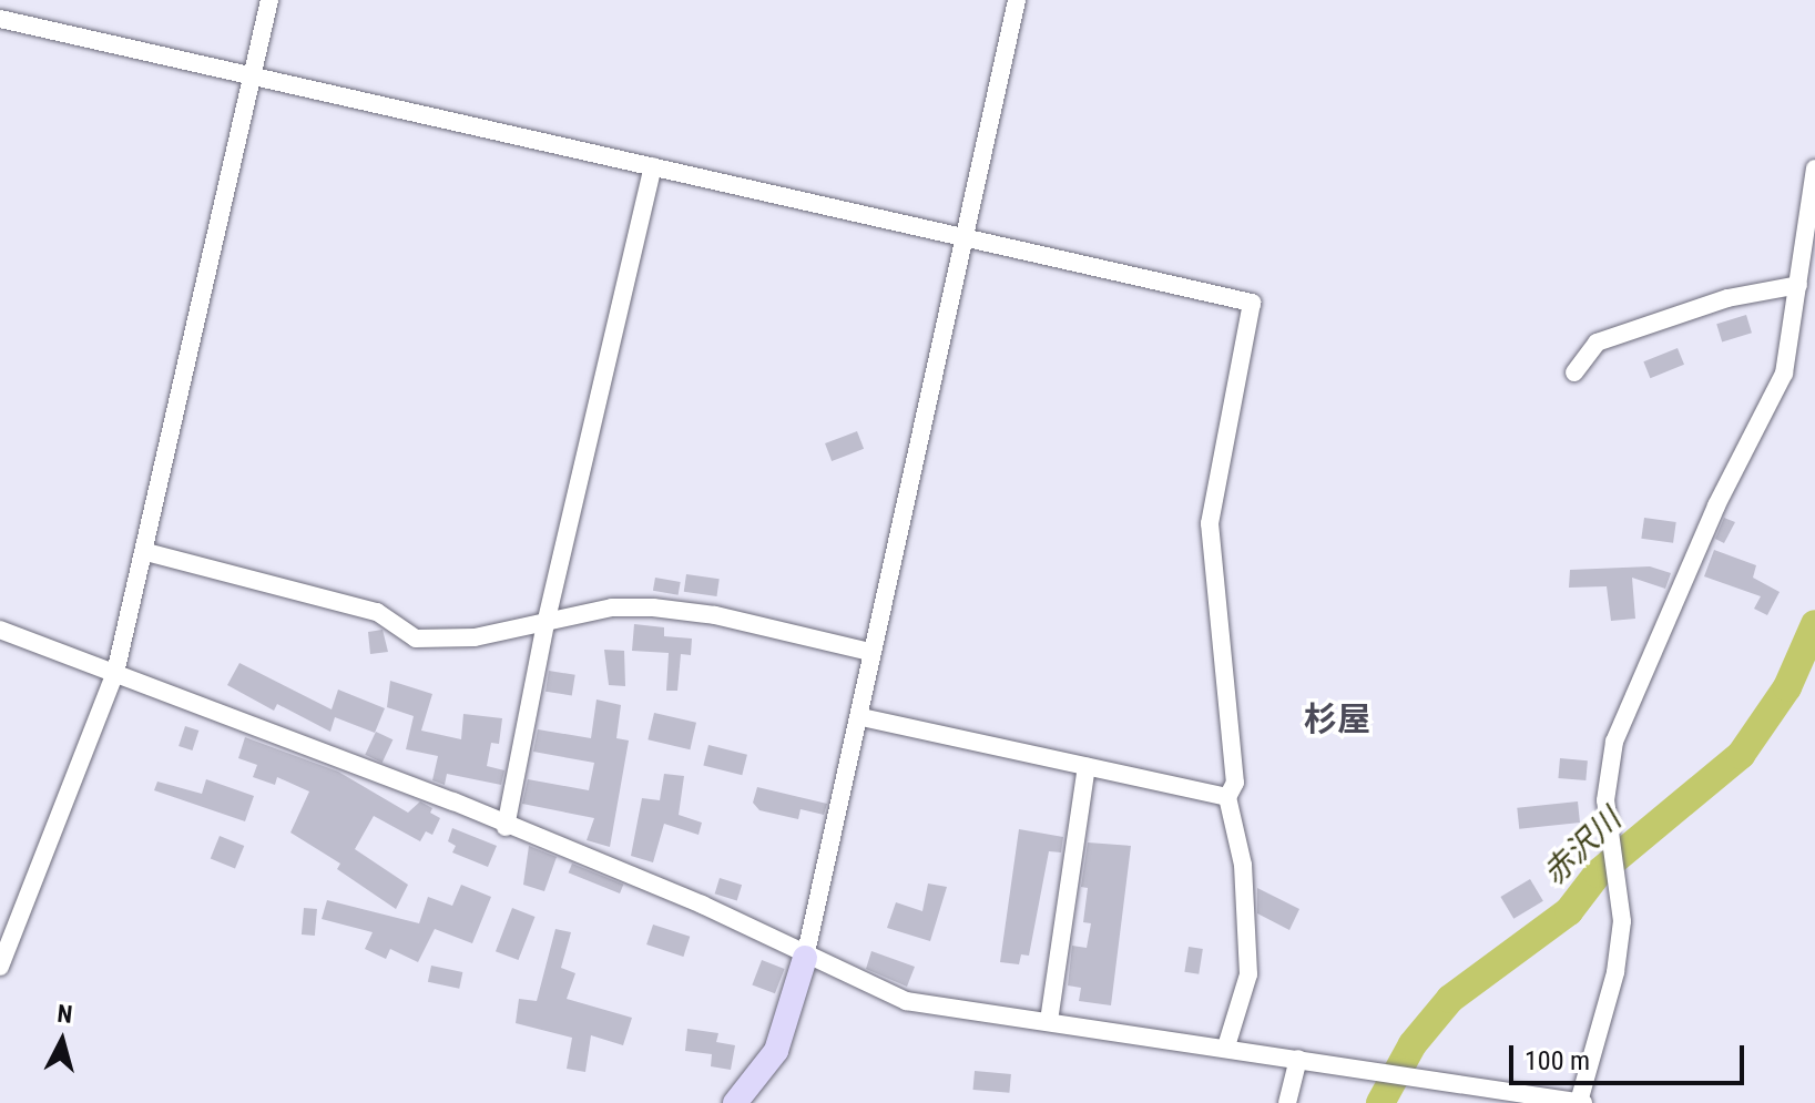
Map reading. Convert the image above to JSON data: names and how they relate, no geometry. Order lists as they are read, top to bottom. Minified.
{"districts":["杉屋"],"water":["赤沢川"],"scale_bar":"100 m","north":"top"}
